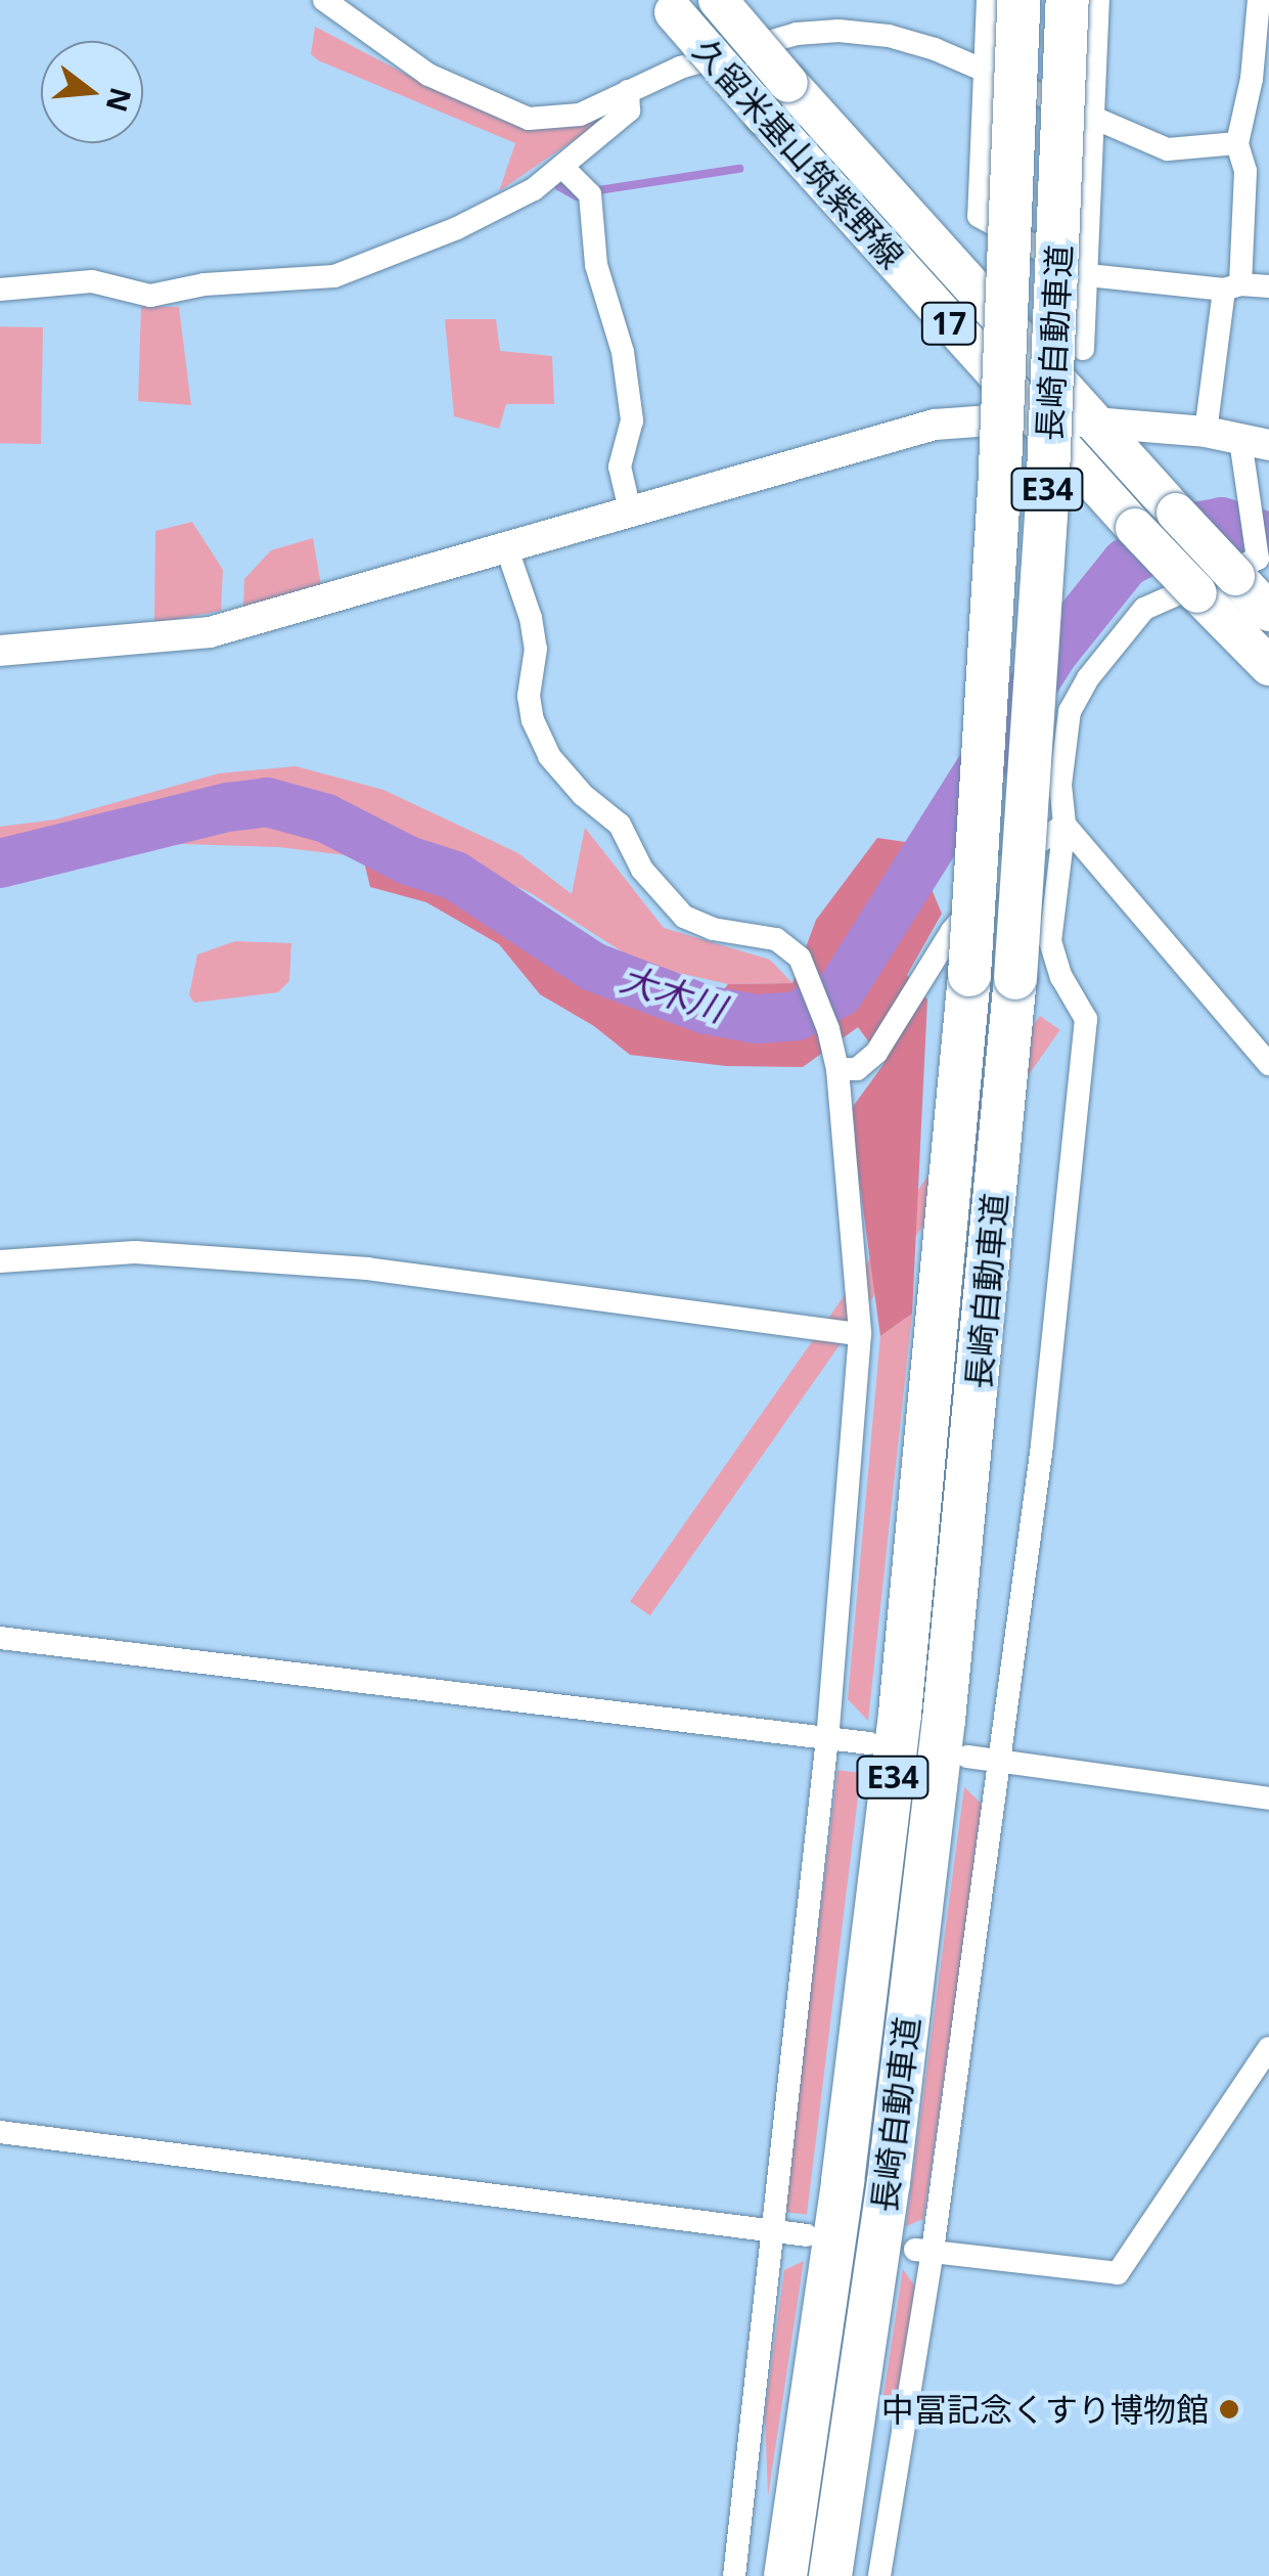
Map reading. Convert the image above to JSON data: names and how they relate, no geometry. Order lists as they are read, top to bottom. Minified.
{"streets":{"highway":["長崎自動車道","E34"],"main road":["久留米基山筑紫野線","17"]},"water":["大木川"],"places":["中冨記念くすり博物館"],"north":"right"}
